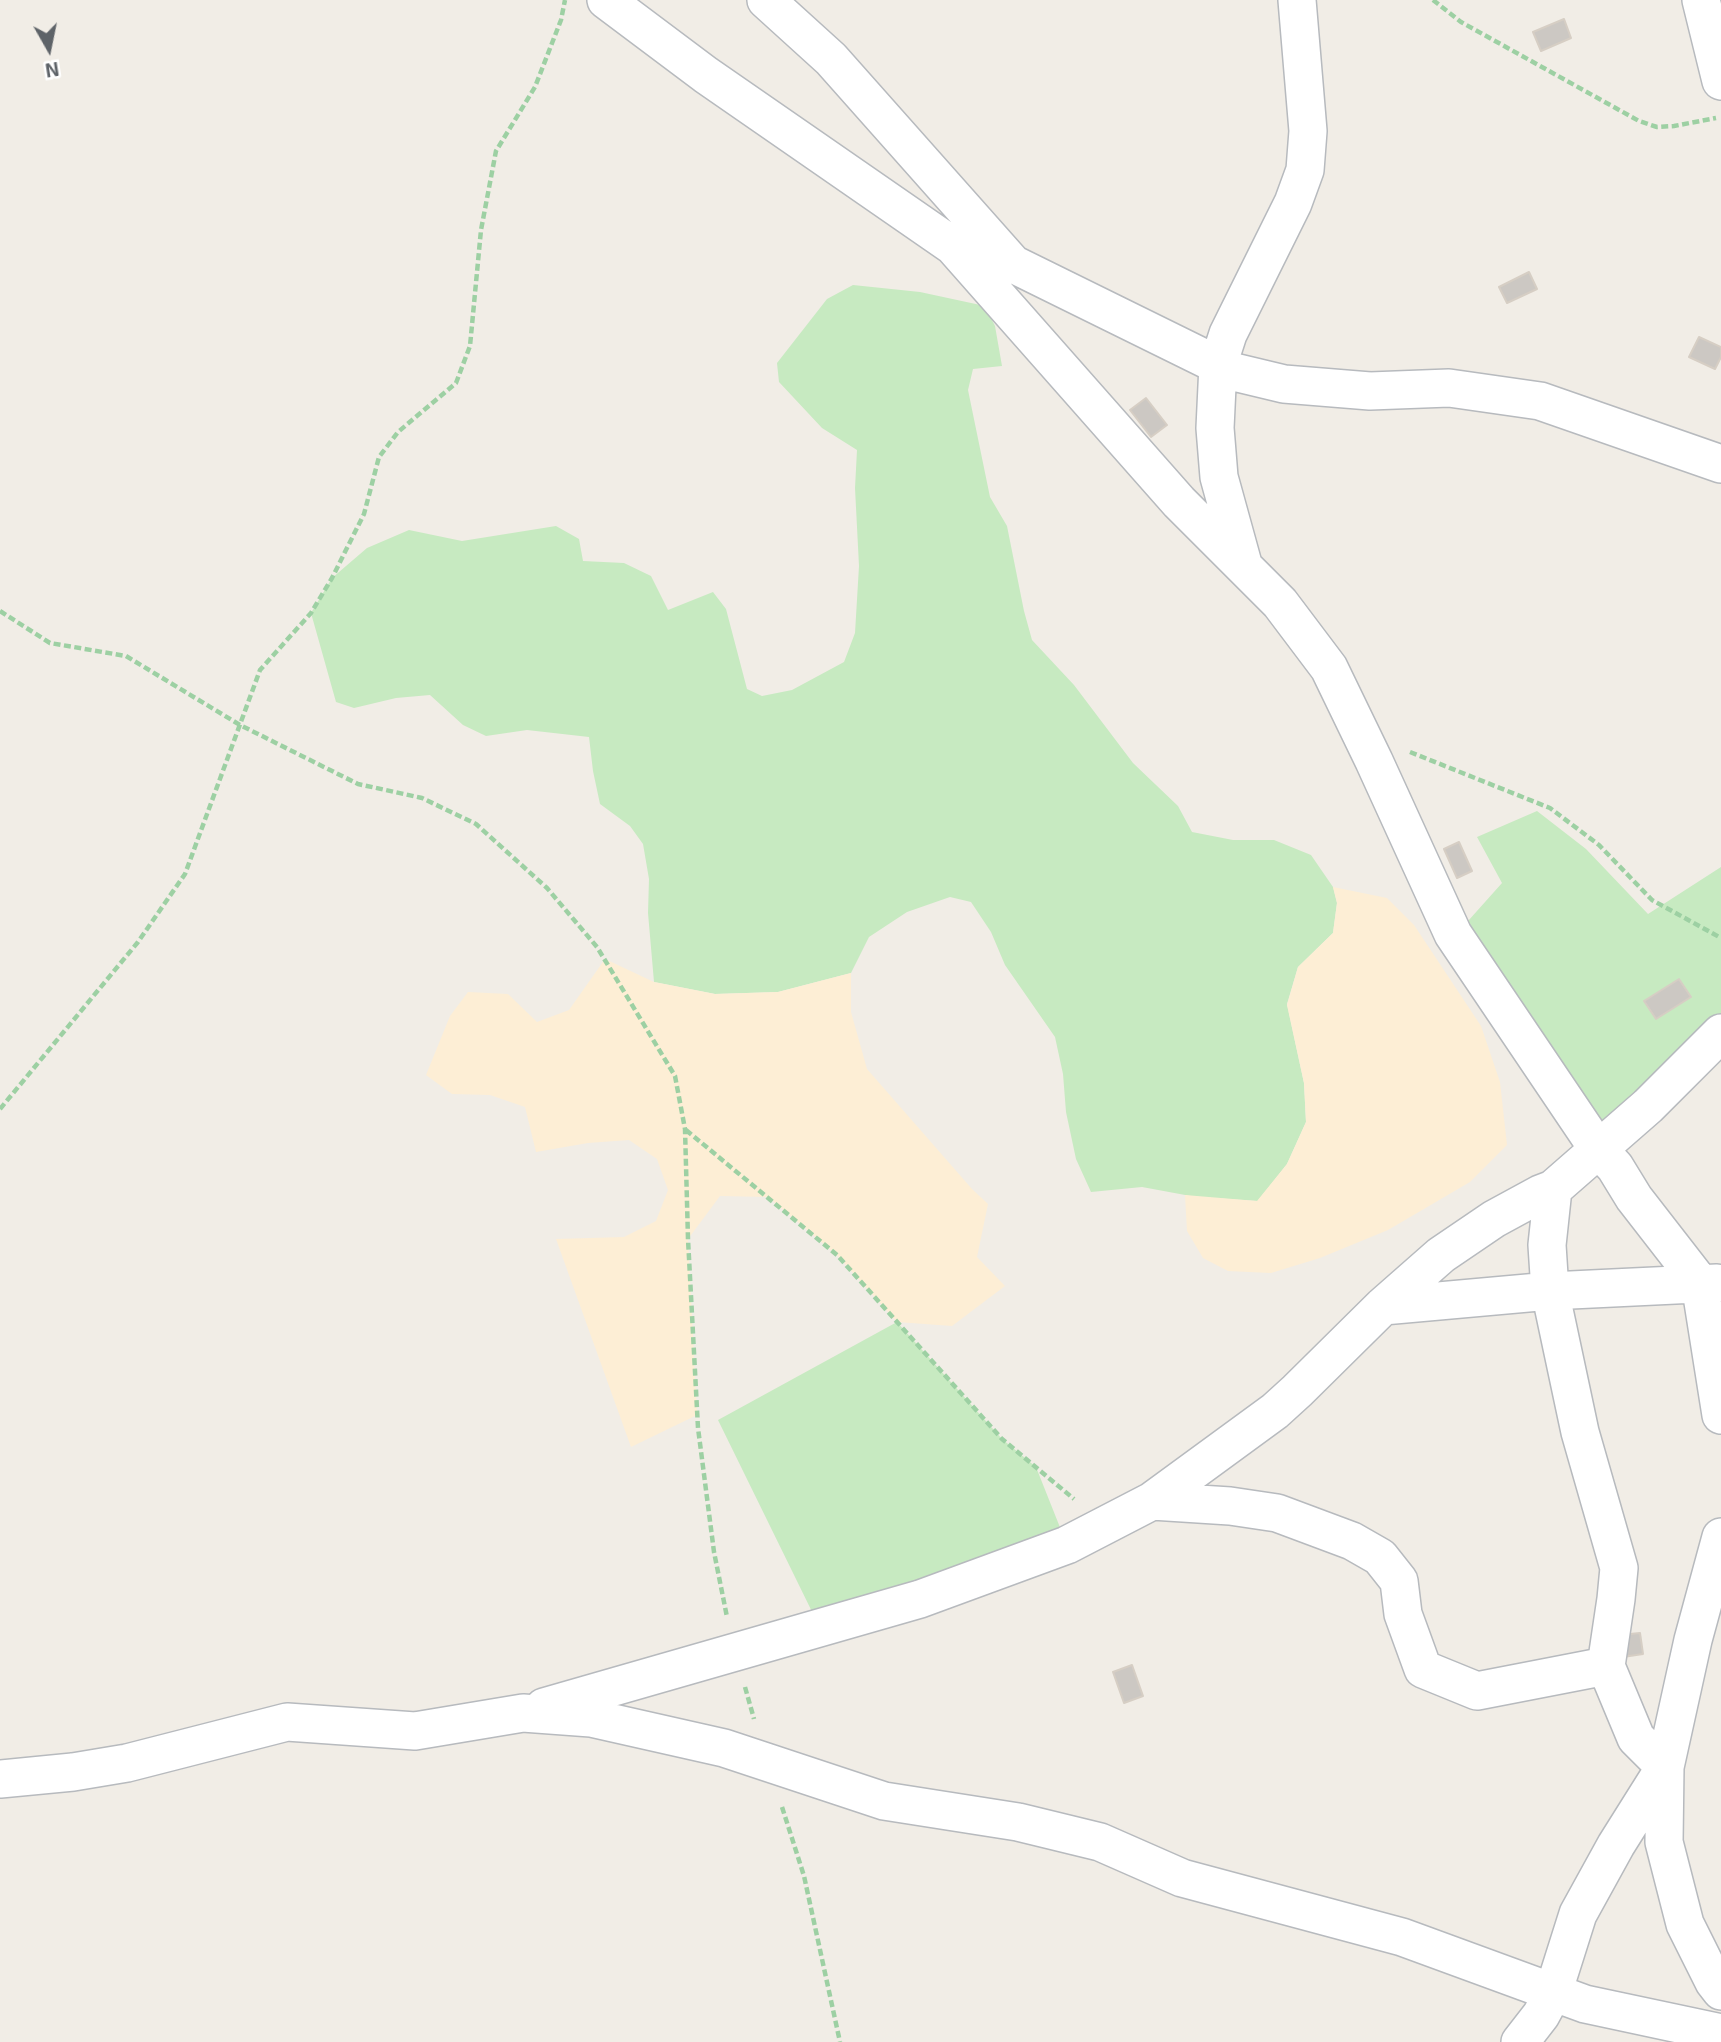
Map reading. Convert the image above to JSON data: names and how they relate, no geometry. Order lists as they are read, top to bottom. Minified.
{"north":"bottom"}
